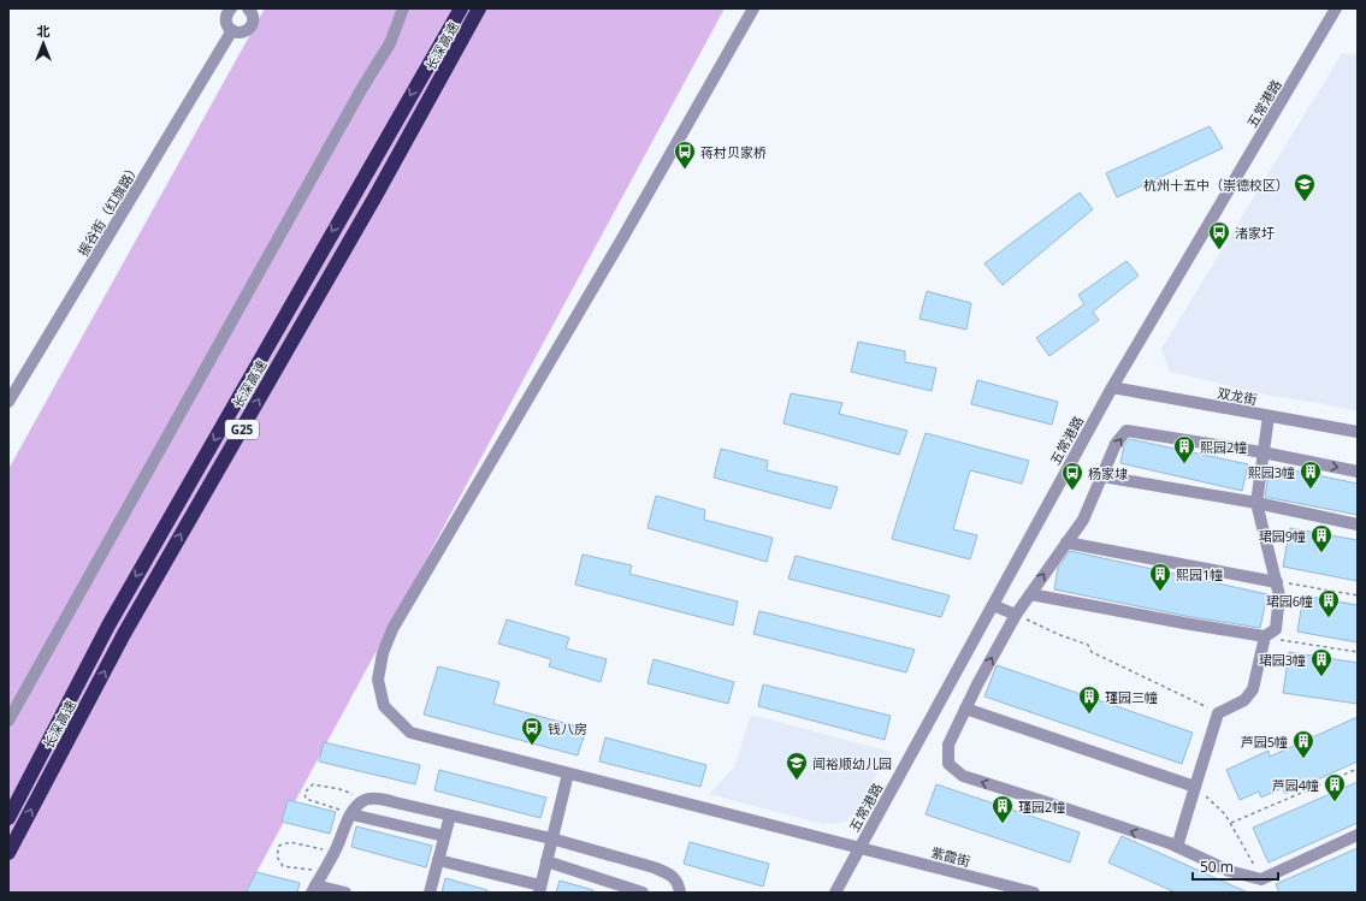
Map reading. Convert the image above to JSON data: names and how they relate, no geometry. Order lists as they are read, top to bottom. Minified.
{"streets":{"highway":["长深高速","G25"],"street":["五常港路","振谷街（红旗路）","双龙街","紫霞街"]},"crossings":[["五常港路","双龙街"],["五常港路","紫霞街"]],"places":{"bus stop":["蒋村贝家桥","渚家圩","杨家埭","钱八房"],"school or university":["杭州十五中（崇德校区）","闻裕顺幼儿园"],"building":["熙园2幢","熙园3幢","珺园9幢","熙园1幢","珺园6幢","珺园3幢","瑾园三幢","芦园5幢","芦园4幢","瑾园2幢"]},"scale_bar":"50 m","north":"top"}
